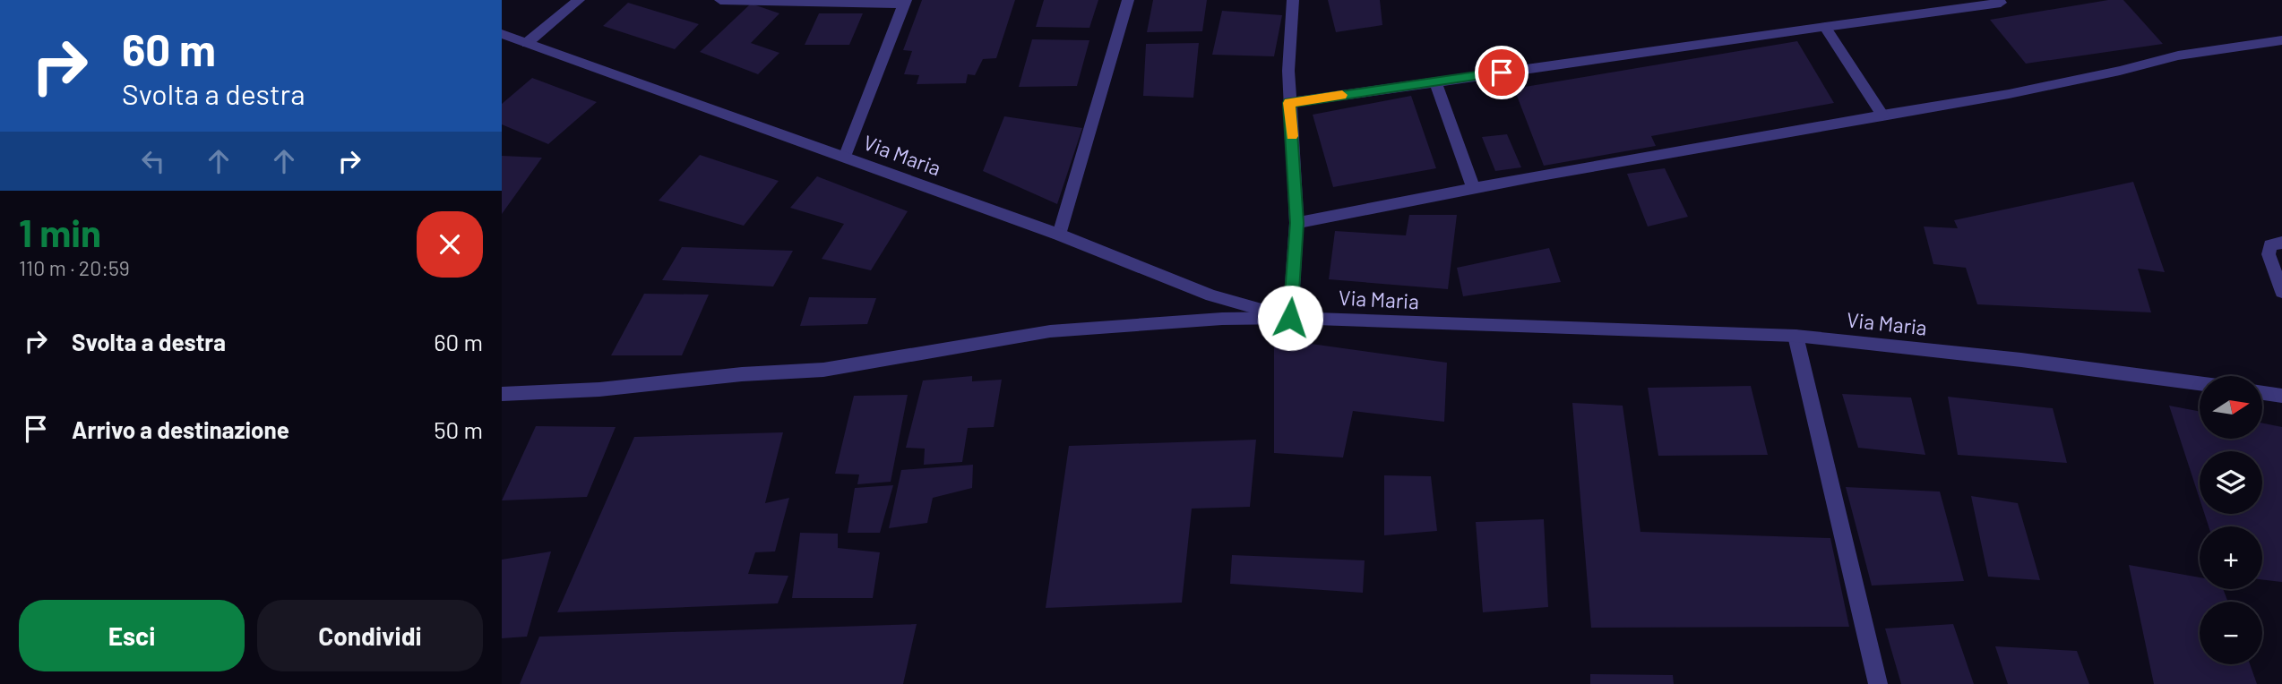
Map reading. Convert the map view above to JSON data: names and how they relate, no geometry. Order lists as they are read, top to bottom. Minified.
{"streets":{"street":["Via Maria"]},"north":"right","page":{"turn":["60 m","Svolta a destra"],"heading":["1 min","110 m · 20:59"],"list":[{"name":"Svolta a destra","value":"60 m"},{"name":"Arrivo a destinazione","value":"50 m"}],"map_buttons":["+","−"],"buttons":["Esci","Condividi"]}}
